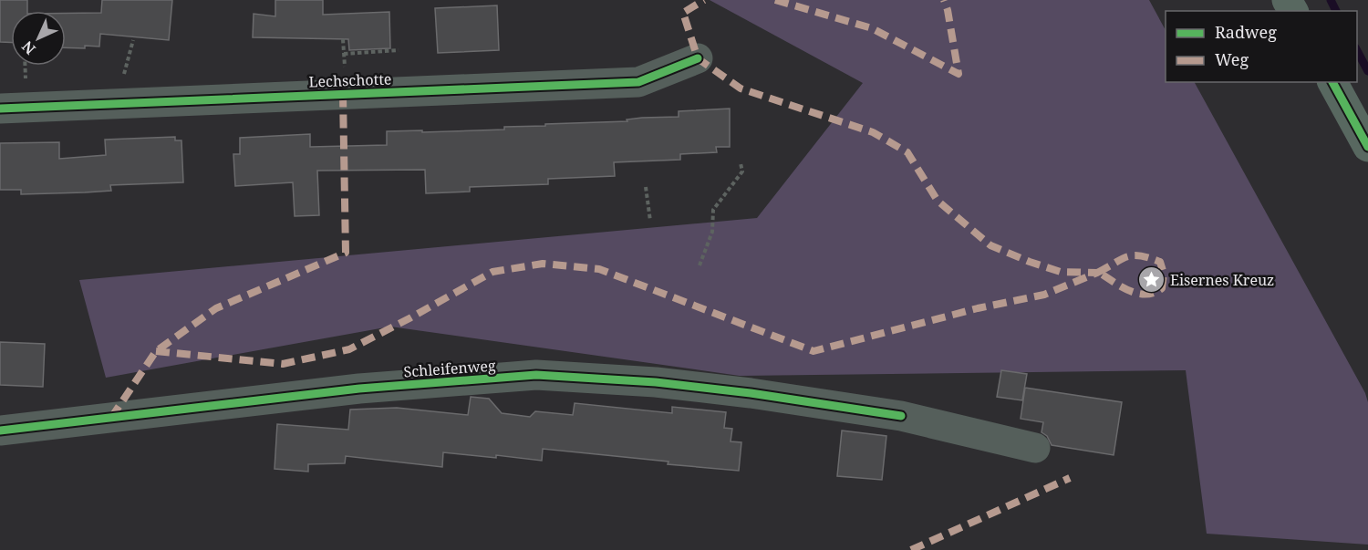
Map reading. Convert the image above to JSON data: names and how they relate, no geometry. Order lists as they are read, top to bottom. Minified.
{"streets":{"street":["Lechschotte","Schleifenweg"]},"places":{"place":["Eisernes Kreuz"]},"legend":["Radweg","Weg"],"north":"bottom left"}
